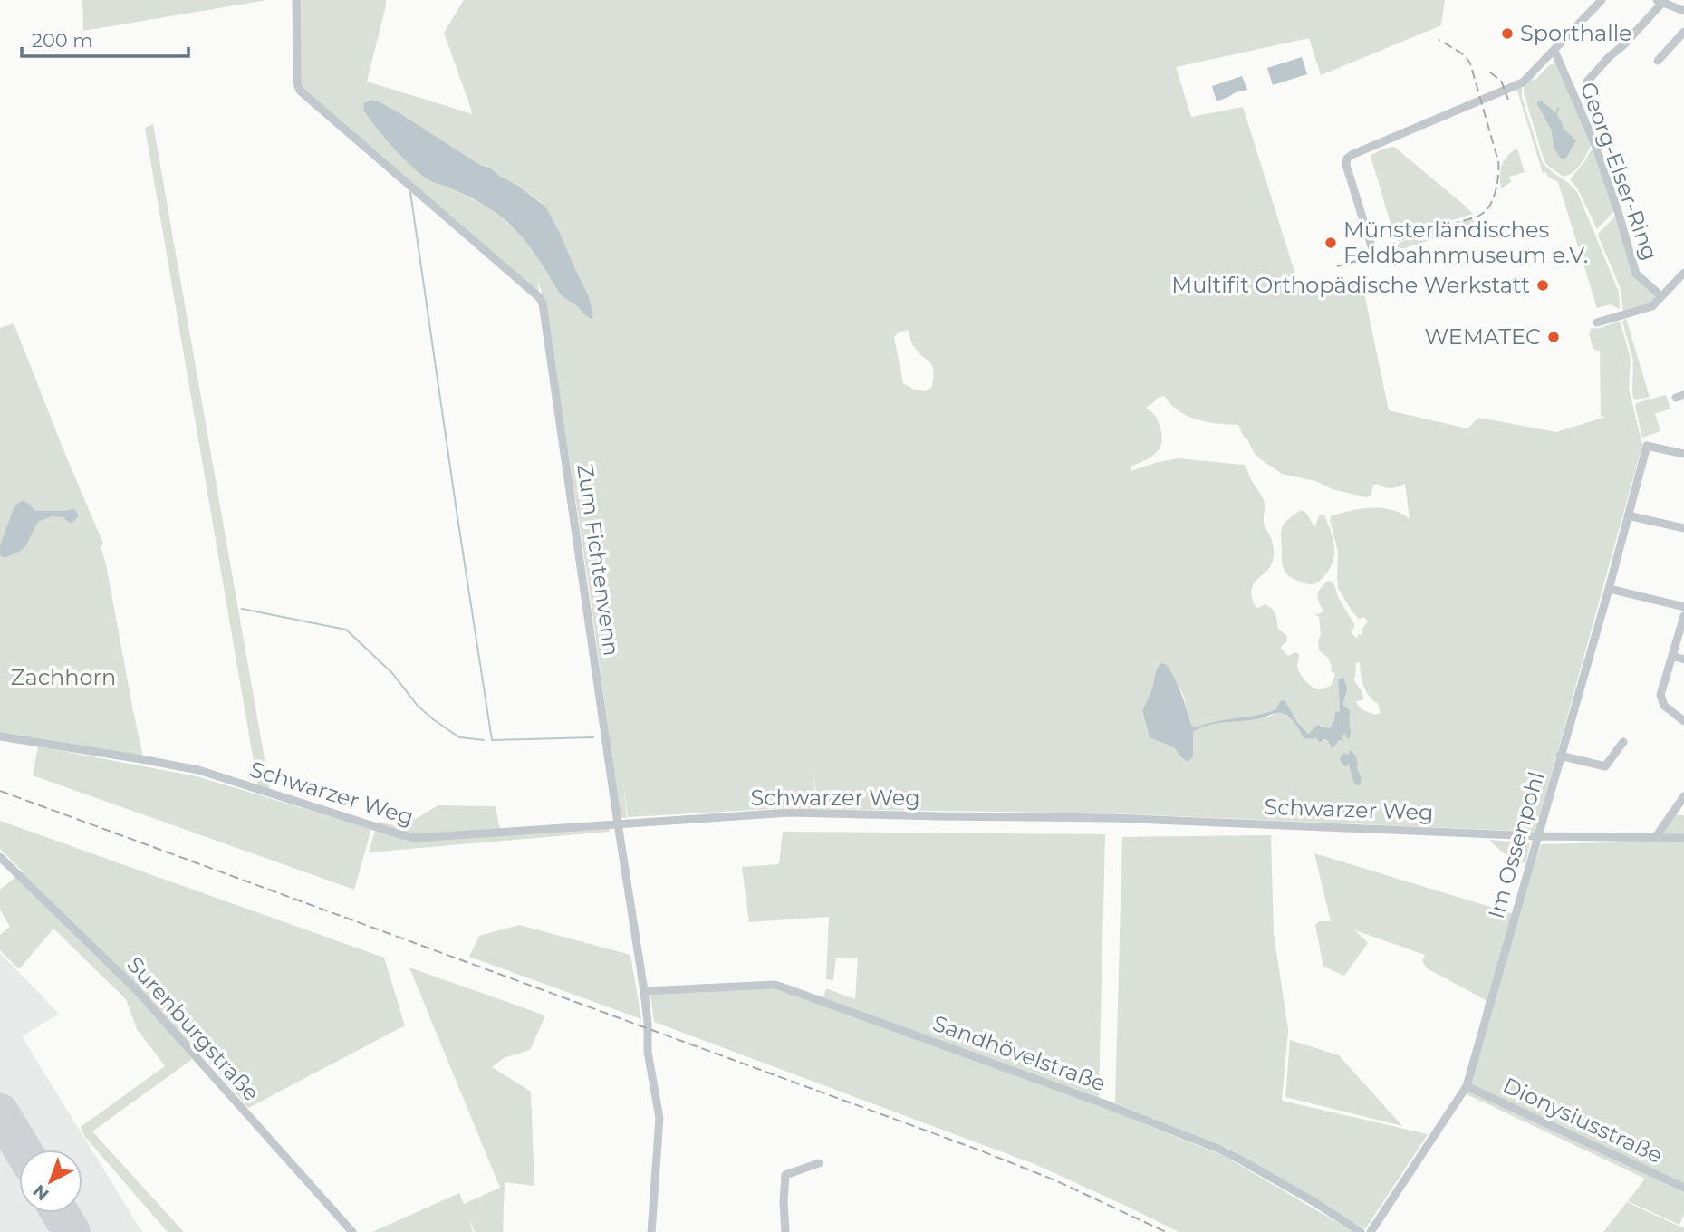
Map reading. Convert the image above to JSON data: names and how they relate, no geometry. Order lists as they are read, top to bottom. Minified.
{"streets":{"street":["Georg-Elser-Ring","Zum Fichtenvenn","Schwarzer Weg","Im Ossenpohl","Surenburgstraße","Sandhövelstraße","Dionysiusstraße"]},"crossings":[["Zum Fichtenvenn","Schwarzer Weg"],["Zum Fichtenvenn","Sandhövelstraße"],["Schwarzer Weg","Im Ossenpohl"],["Im Ossenpohl","Dionysiusstraße"]],"parks":["Zachhorn"],"places":["Sporthalle","Münsterländisches Feldbahnmuseum e.V.","Multifit Orthopädische Werkstatt","WEMATEC"],"scale_bar":"200 m","north":"bottom left"}
